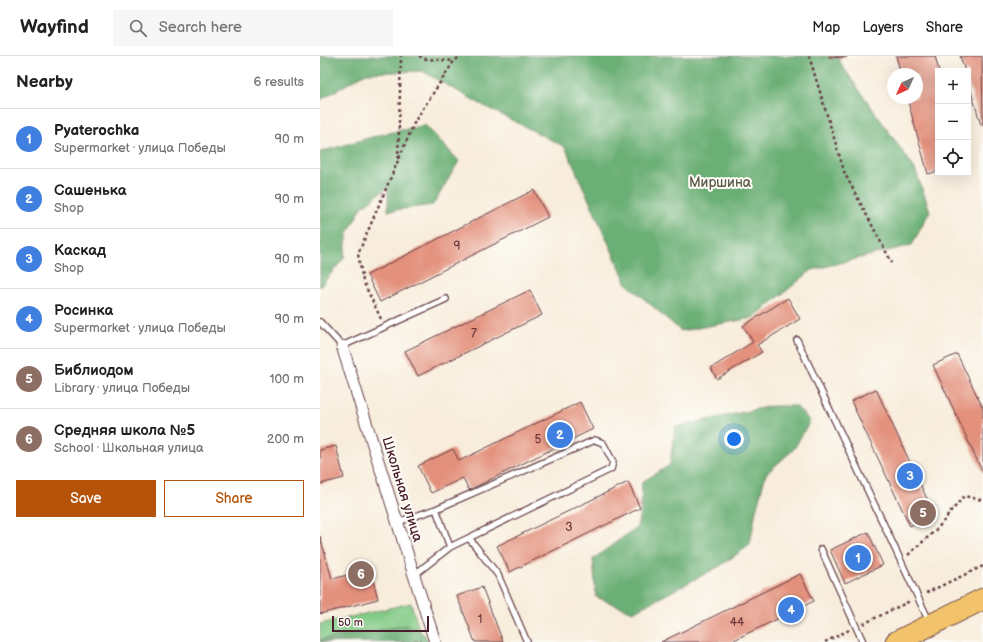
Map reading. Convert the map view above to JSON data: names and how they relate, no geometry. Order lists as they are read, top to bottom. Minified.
{"streets":{"street":["Школьная улица"]},"parks":["Миршина"],"house_numbers":["9","7","5","3","1","44"],"scale_bar":"50 m","north":"bottom left","page":{"header":"Wayfind","search":"Search here","nav":["Map","Layers","Share"],"heading":["Nearby","6 results"],"map_buttons":["+","−"],"list":[{"mark":"1","name":"Pyaterochka","note":"Supermarket · улица Победы","value":"90 m"},{"mark":"2","name":"Сашенька","note":"Shop","value":"90 m"},{"mark":"3","name":"Каскад","note":"Shop","value":"90 m"},{"mark":"4","name":"Росинка","note":"Supermarket · улица Победы","value":"90 m"},{"mark":"5","name":"Библиодом","note":"Library · улица Победы","value":"100 m"},{"mark":"6","name":"Средняя школа №5","note":"School · Школьная улица","value":"200 m"}],"pins":["2","3","5","1","6","4"],"buttons":["Save","Share"],"scale":"50 m"}}
